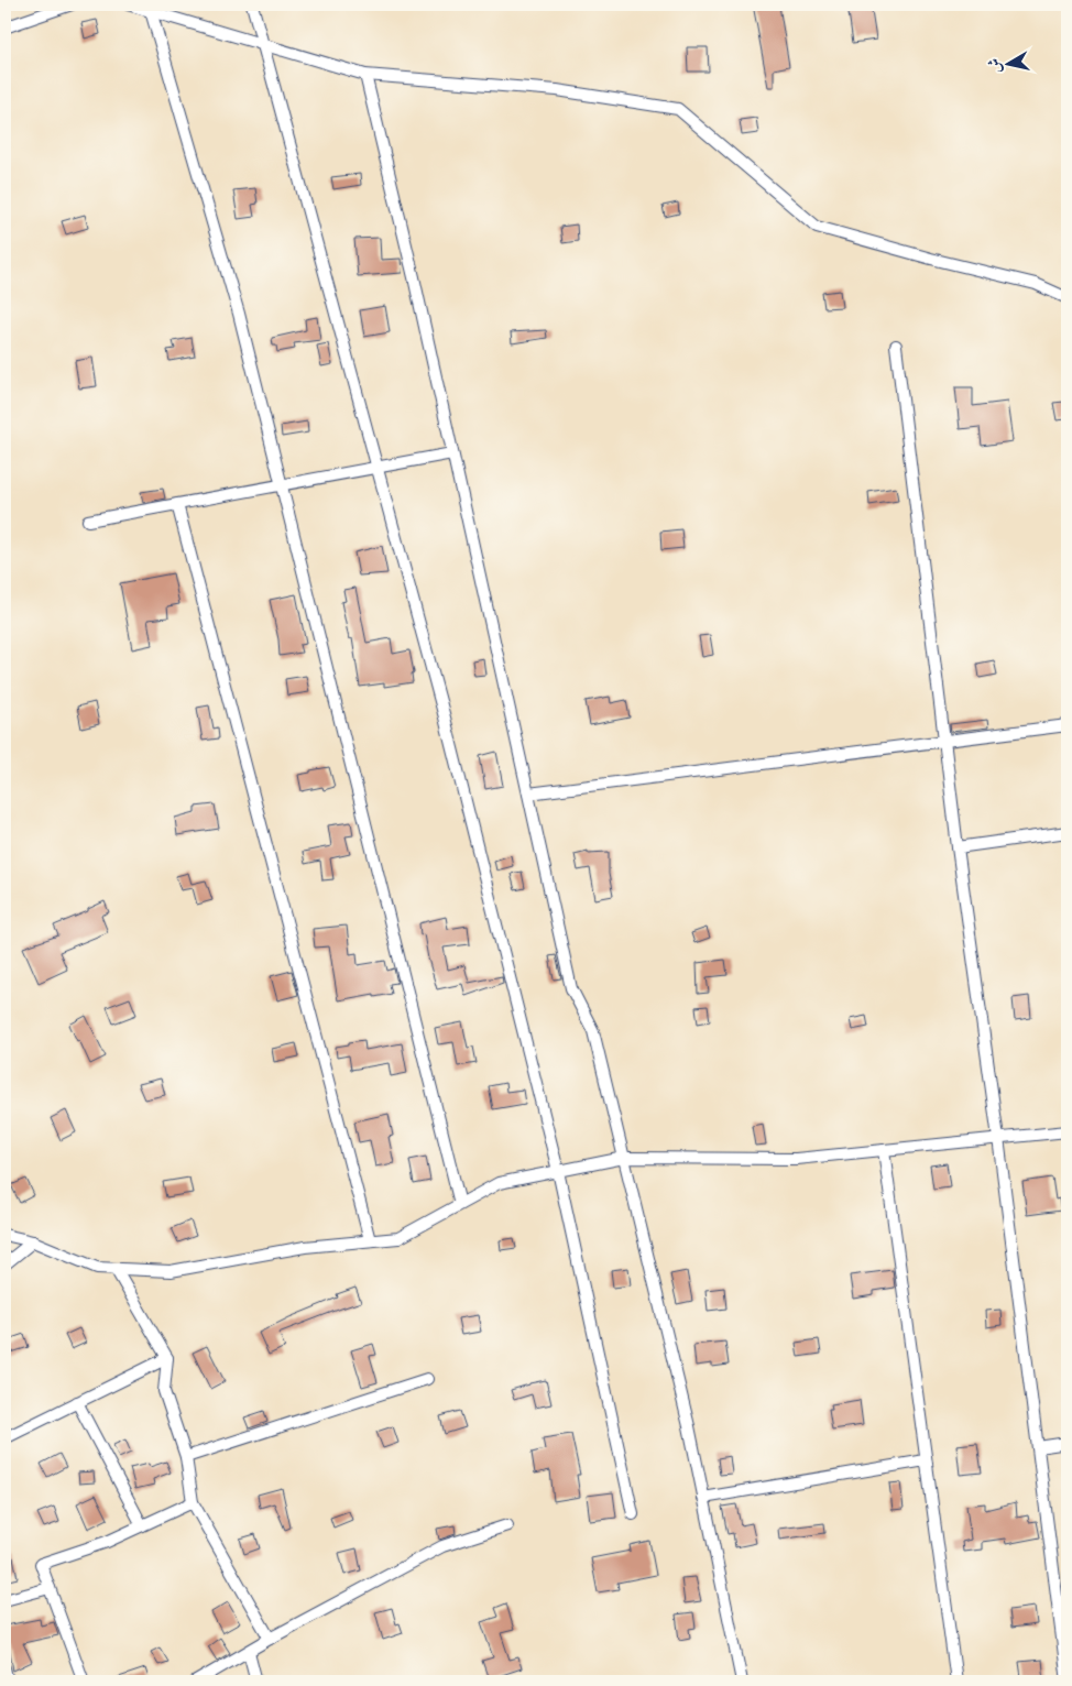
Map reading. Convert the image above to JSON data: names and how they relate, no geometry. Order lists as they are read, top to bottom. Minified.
{"north":"left"}
